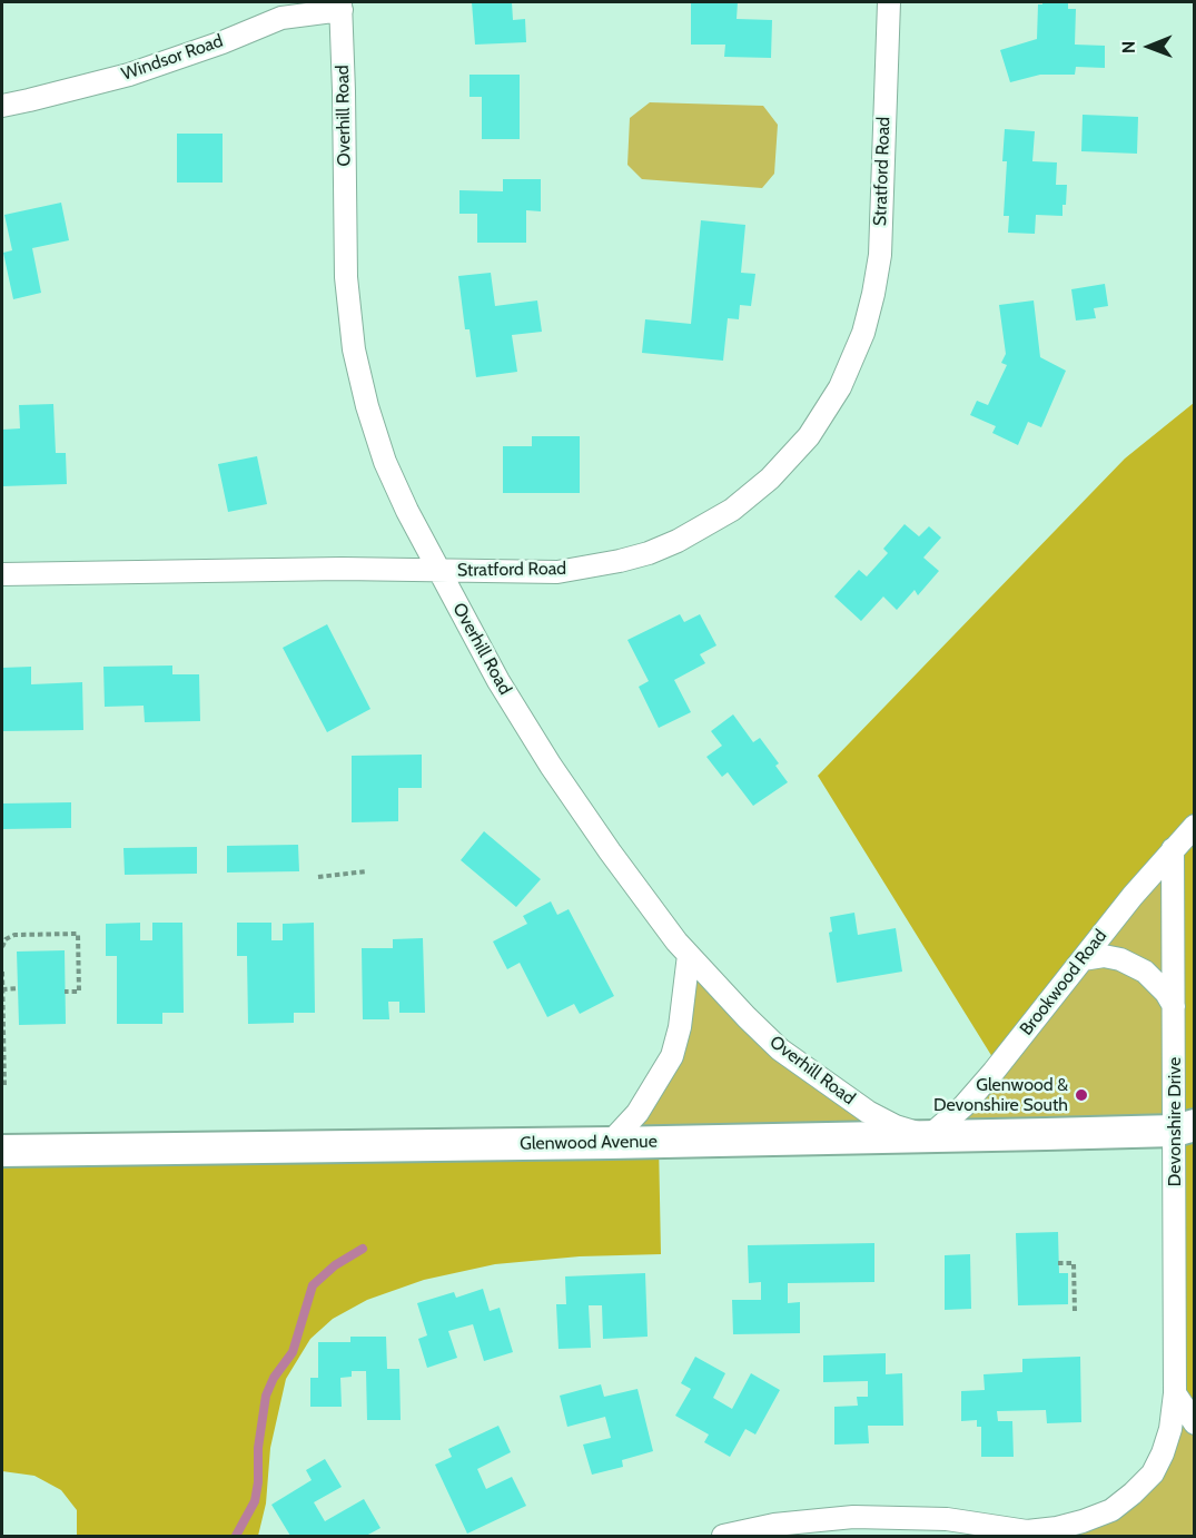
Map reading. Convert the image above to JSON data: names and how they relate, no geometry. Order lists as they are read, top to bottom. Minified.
{"streets":{"street":["Windsor Road","Overhill Road","Stratford Road","Brookwood Road","Devonshire Drive","Glenwood Avenue"]},"crossings":[["Windsor Road","Overhill Road"],["Overhill Road","Stratford Road"],["Overhill Road","Brookwood Road"],["Overhill Road","Glenwood Avenue"],["Brookwood Road","Devonshire Drive"],["Brookwood Road","Glenwood Avenue"],["Devonshire Drive","Glenwood Avenue"]],"places":["Glenwood & Devonshire South"],"north":"left"}
